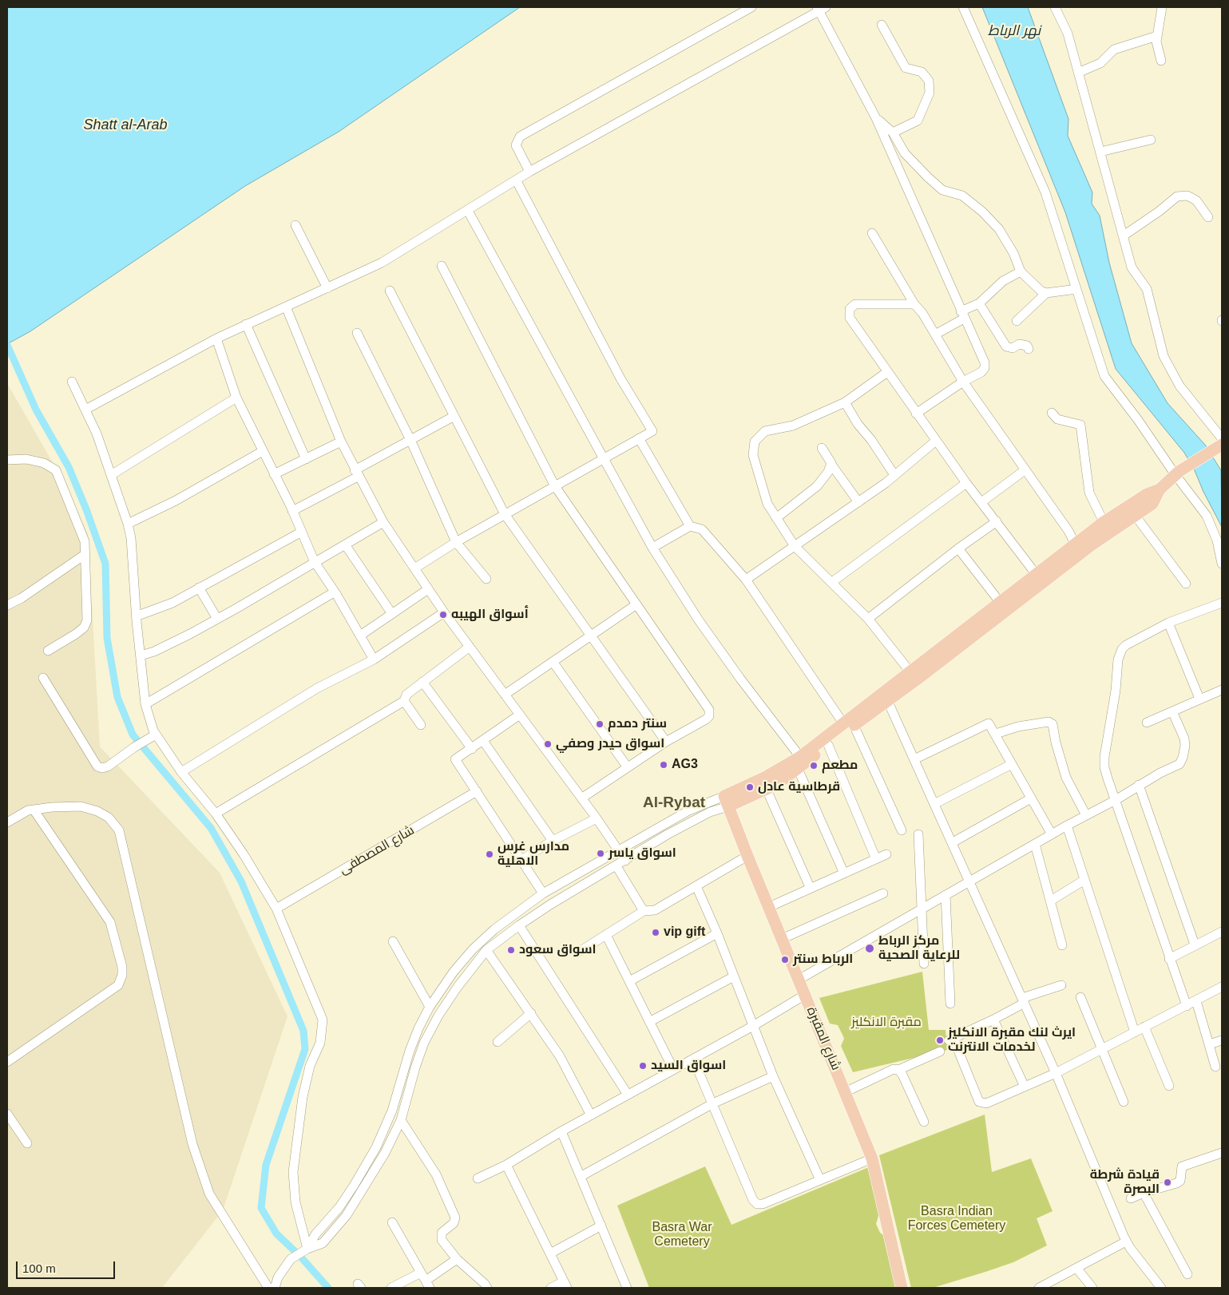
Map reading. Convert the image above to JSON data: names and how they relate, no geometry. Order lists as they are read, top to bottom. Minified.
{"streets":{"main road":["شارع المقبرة"],"street":["شارع المصطفى"]},"districts":["Al-Rybat"],"water":["نهر الرباط","Shatt al-Arab"],"parks":["مقبرة الانكليز","Basra Indian Forces Cemetery","Basra War Cemetery"],"places":["أسواق الهيبه","سنتر دمدم","اسواق حيدر وصفي","AG3","مطعم","قرطاسية عادل","اسواق ياسر","مدارس غرس الاهلية","vip gift","مركز الرباط للرعاية الصحية","اسواق سعود","الرباط سنتر","ايرث لنك مقبرة الانكليز لخدمات الانترنت","اسواق السيد","قيادة شرطة البصرة"],"scale_bar":"100 m"}
